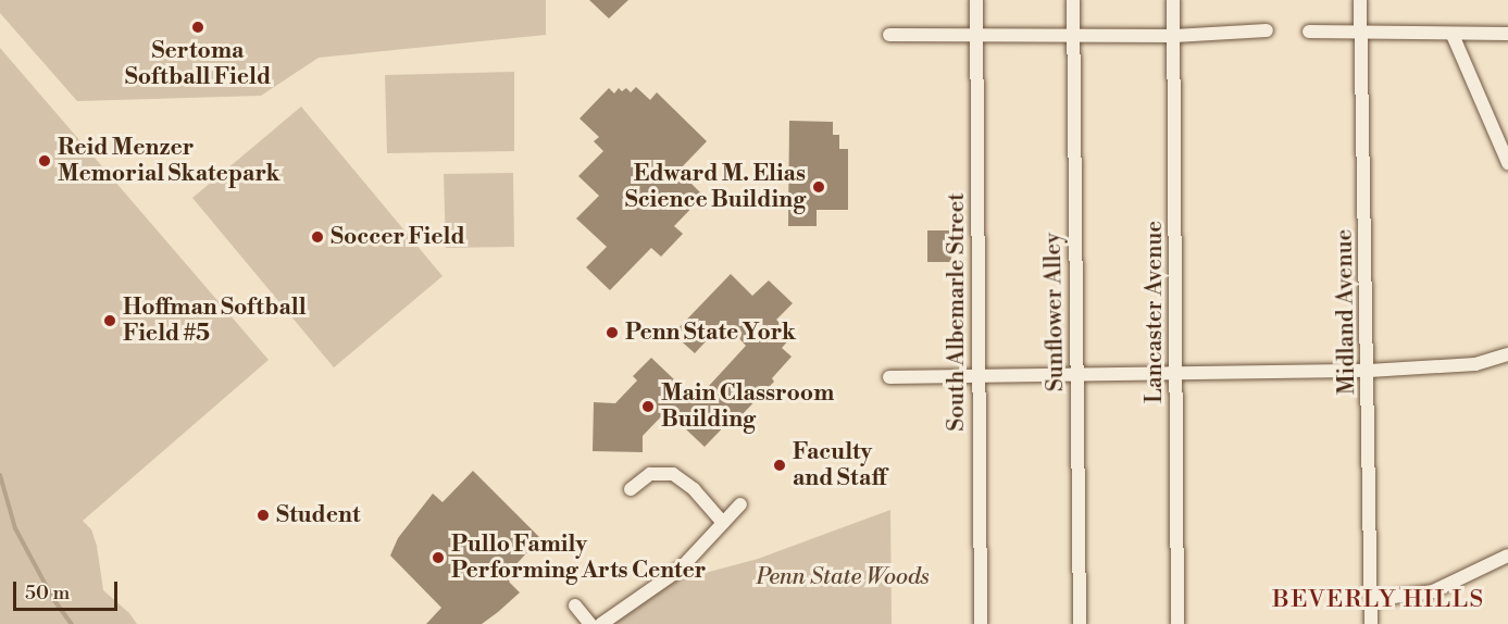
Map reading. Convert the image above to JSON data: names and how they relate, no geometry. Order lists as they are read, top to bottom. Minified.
{"streets":{"street":["South Albemarle Street","Sunflower Alley","Lancaster Avenue","Midland Avenue"]},"districts":["BEVERLY HILLS"],"parks":["Penn State Woods"],"places":["Sertoma Softball Field","Reid Menzer Memorial Skatepark","Edward M. Elias Science Building","Soccer Field","Hoffman Softball Field #5","Penn State York","Main Classroom Building","Faculty and Staff","Student","Pullo Family Performing Arts Center"],"scale_bar":"50 m"}
